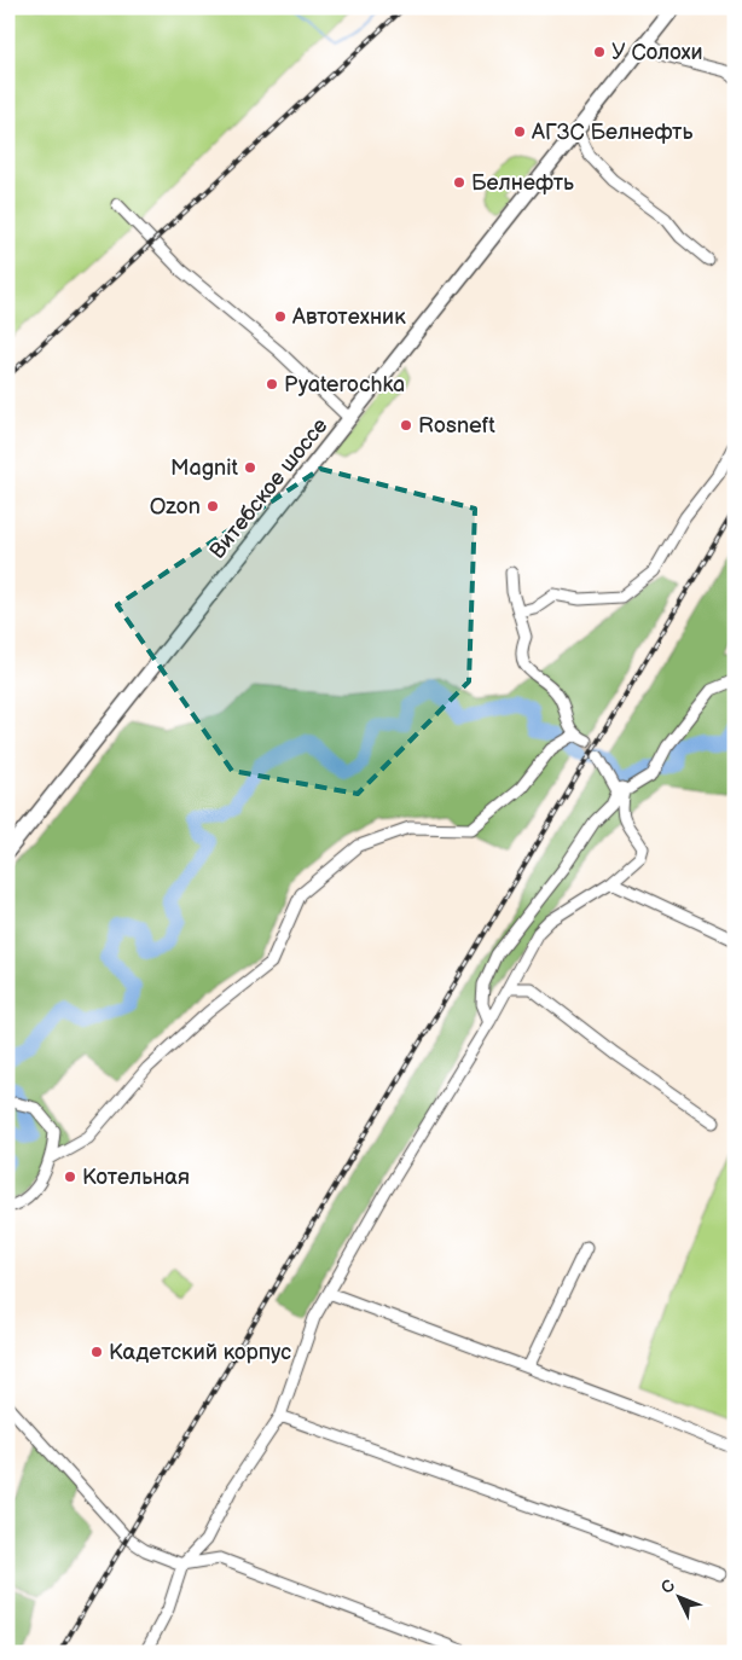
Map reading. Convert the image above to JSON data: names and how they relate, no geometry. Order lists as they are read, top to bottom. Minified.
{"streets":{"main road":["Витебское шоссе"]},"places":["У Солохи","АГЗС Белнефть","Белнефть","Автотехник","Pyaterochka","Rosneft","Magnit","Ozon","Котельная","Кадетский корпус"],"north":"top left"}
